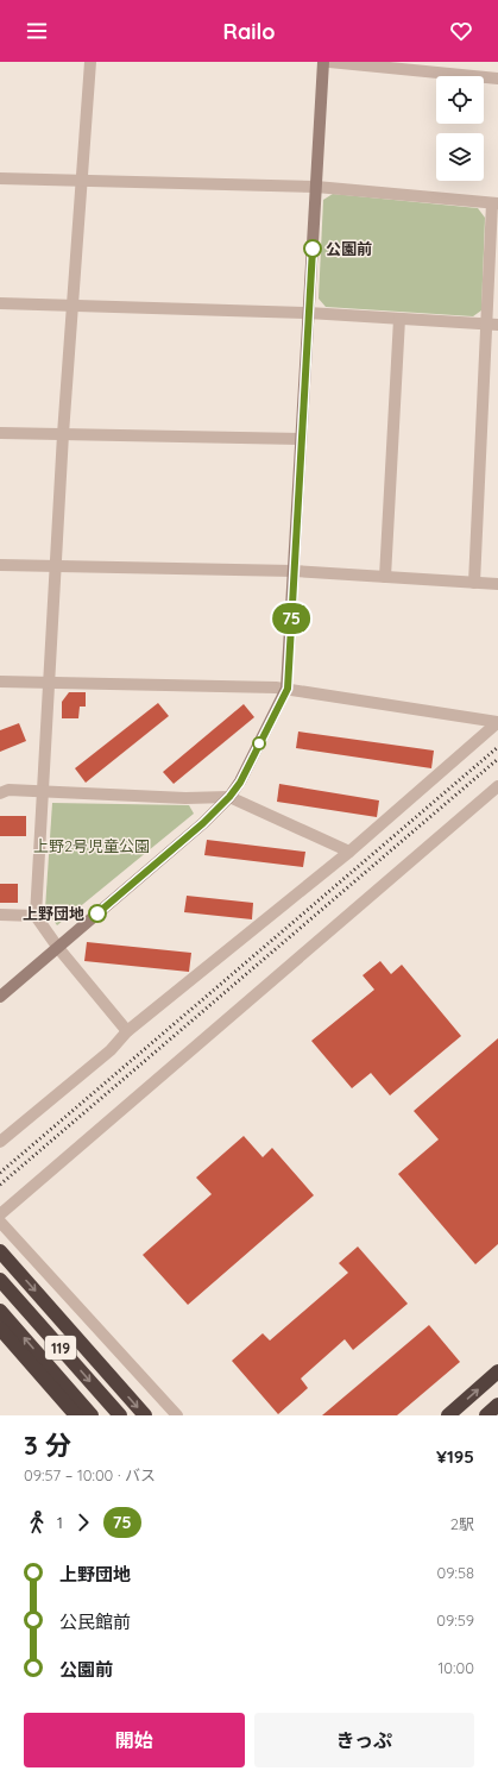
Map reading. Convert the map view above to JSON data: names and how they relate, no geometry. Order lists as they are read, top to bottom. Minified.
{"streets":{"highway":["119"]},"parks":["上野2号児童公園"],"places":["公園前","上野団地"],"lines":["bus line 75"],"page":{"header":"Railo","on_map":"75","heading":["3 分","09:57 – 10:00 · バス","¥195"],"legs":["1","75","2駅"],"list":[{"name":"上野団地","value":"09:58"},{"name":"公民館前","value":"09:59"},{"name":"公園前","value":"10:00"}],"buttons":["開始","きっぷ"]}}
